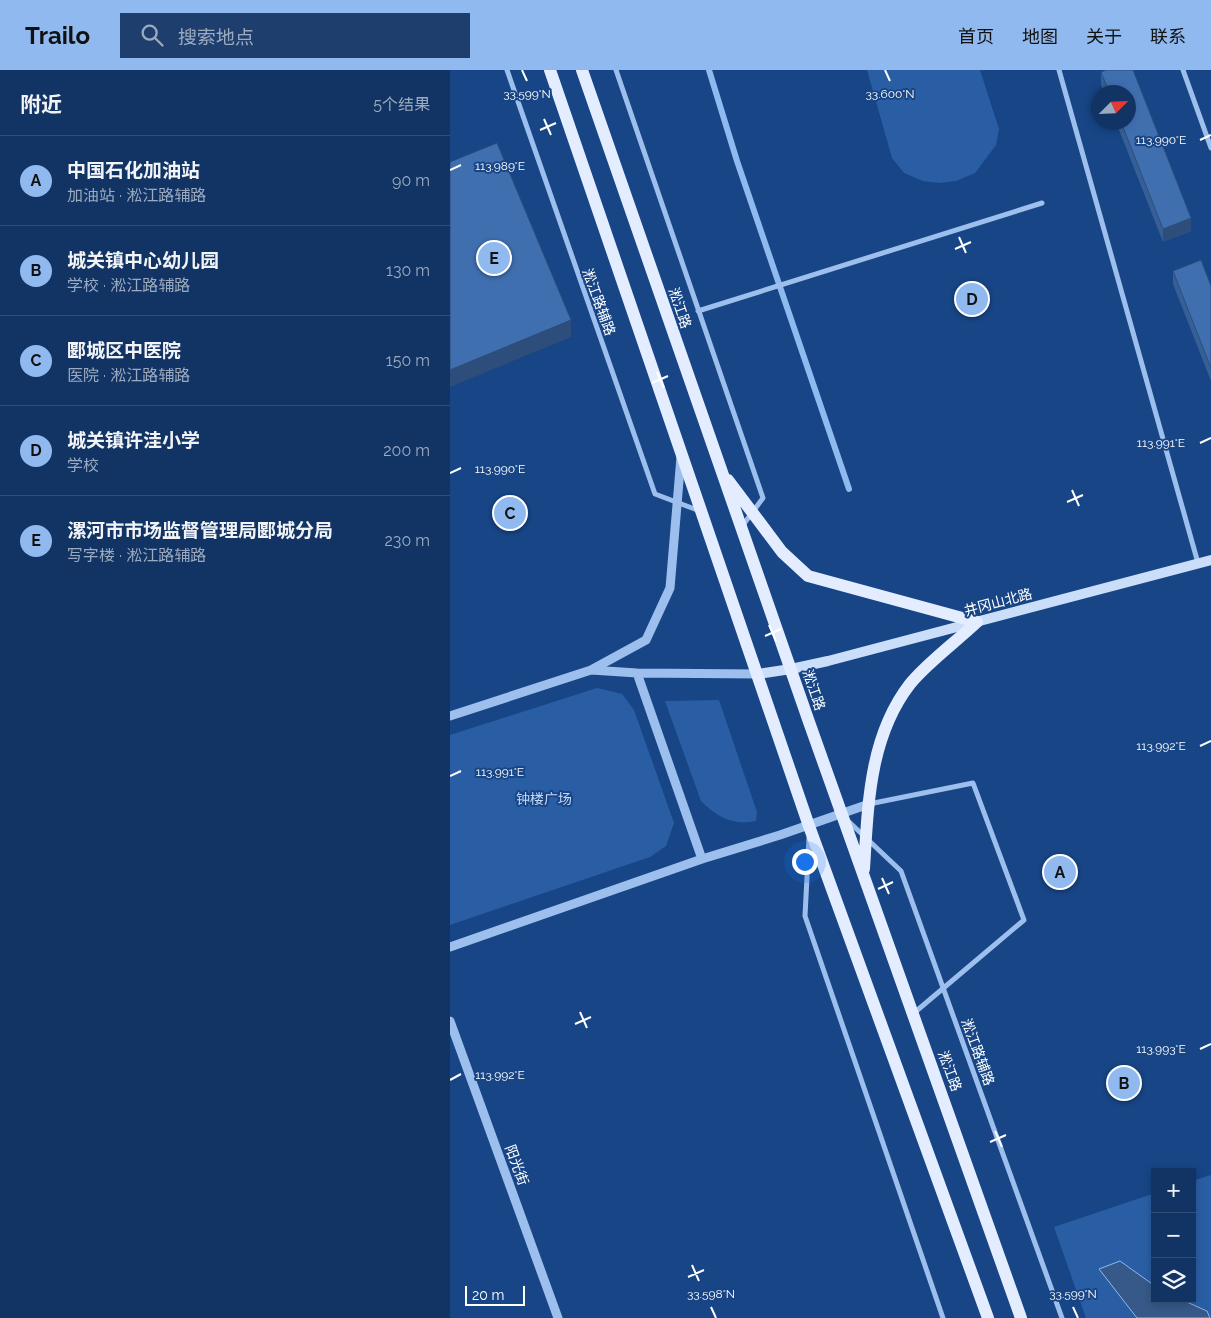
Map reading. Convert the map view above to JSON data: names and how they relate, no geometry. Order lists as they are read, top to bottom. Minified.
{"streets":{"main road":["淞江路","井冈山北路"],"street":["淞江路辅路","阳光街"]},"crossings":[["淞江路辅路","淞江路"],["淞江路","井冈山北路"]],"parks":["钟楼广场"],"scale_bar":"20 m","north":"top right","page":{"header":"Trailo","search":"搜索地点","nav":["首页","地图","关于","联系"],"heading":["附近","5个结果"],"list":[{"mark":"A","name":"中国石化加油站","note":"加油站 · 淞江路辅路","value":"90 m"},{"mark":"B","name":"城关镇中心幼儿园","note":"学校 · 淞江路辅路","value":"130 m"},{"mark":"C","name":"郾城区中医院","note":"医院 · 淞江路辅路","value":"150 m"},{"mark":"D","name":"城关镇许洼小学","note":"学校","value":"200 m"},{"mark":"E","name":"漯河市市场监督管理局郾城分局","note":"写字楼 · 淞江路辅路","value":"230 m"}],"pins":["E","D","C","A","B"],"map_buttons":["+","−"],"scale":"20 m"},"coordinates":["33.599°N","33.600°N","113.990°E","113.989°E","113.991°E","113.992°E","113.993°E","33.598°N"]}
